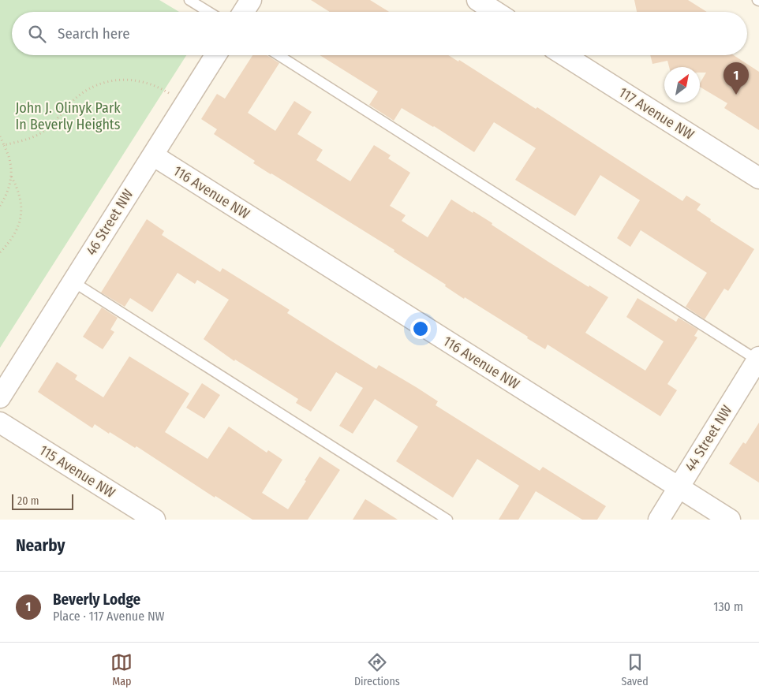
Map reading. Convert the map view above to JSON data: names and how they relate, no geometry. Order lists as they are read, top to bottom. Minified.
{"streets":{"street":["117 Avenue NW","116 Avenue NW","46 Street NW","44 Street NW","115 Avenue NW"]},"crossings":[["116 Avenue NW","46 Street NW"],["116 Avenue NW","44 Street NW"]],"parks":["John J. Olinyk Park In Beverly Heights"],"scale_bar":"20 m","north":"top right","page":{"search":"Search here","pins":"1","scale":"20 m","heading":"Nearby","list":[{"mark":"1","name":"Beverly Lodge","note":"Place · 117 Avenue NW","value":"130 m"}],"nav":["Map","Directions","Saved"]}}
